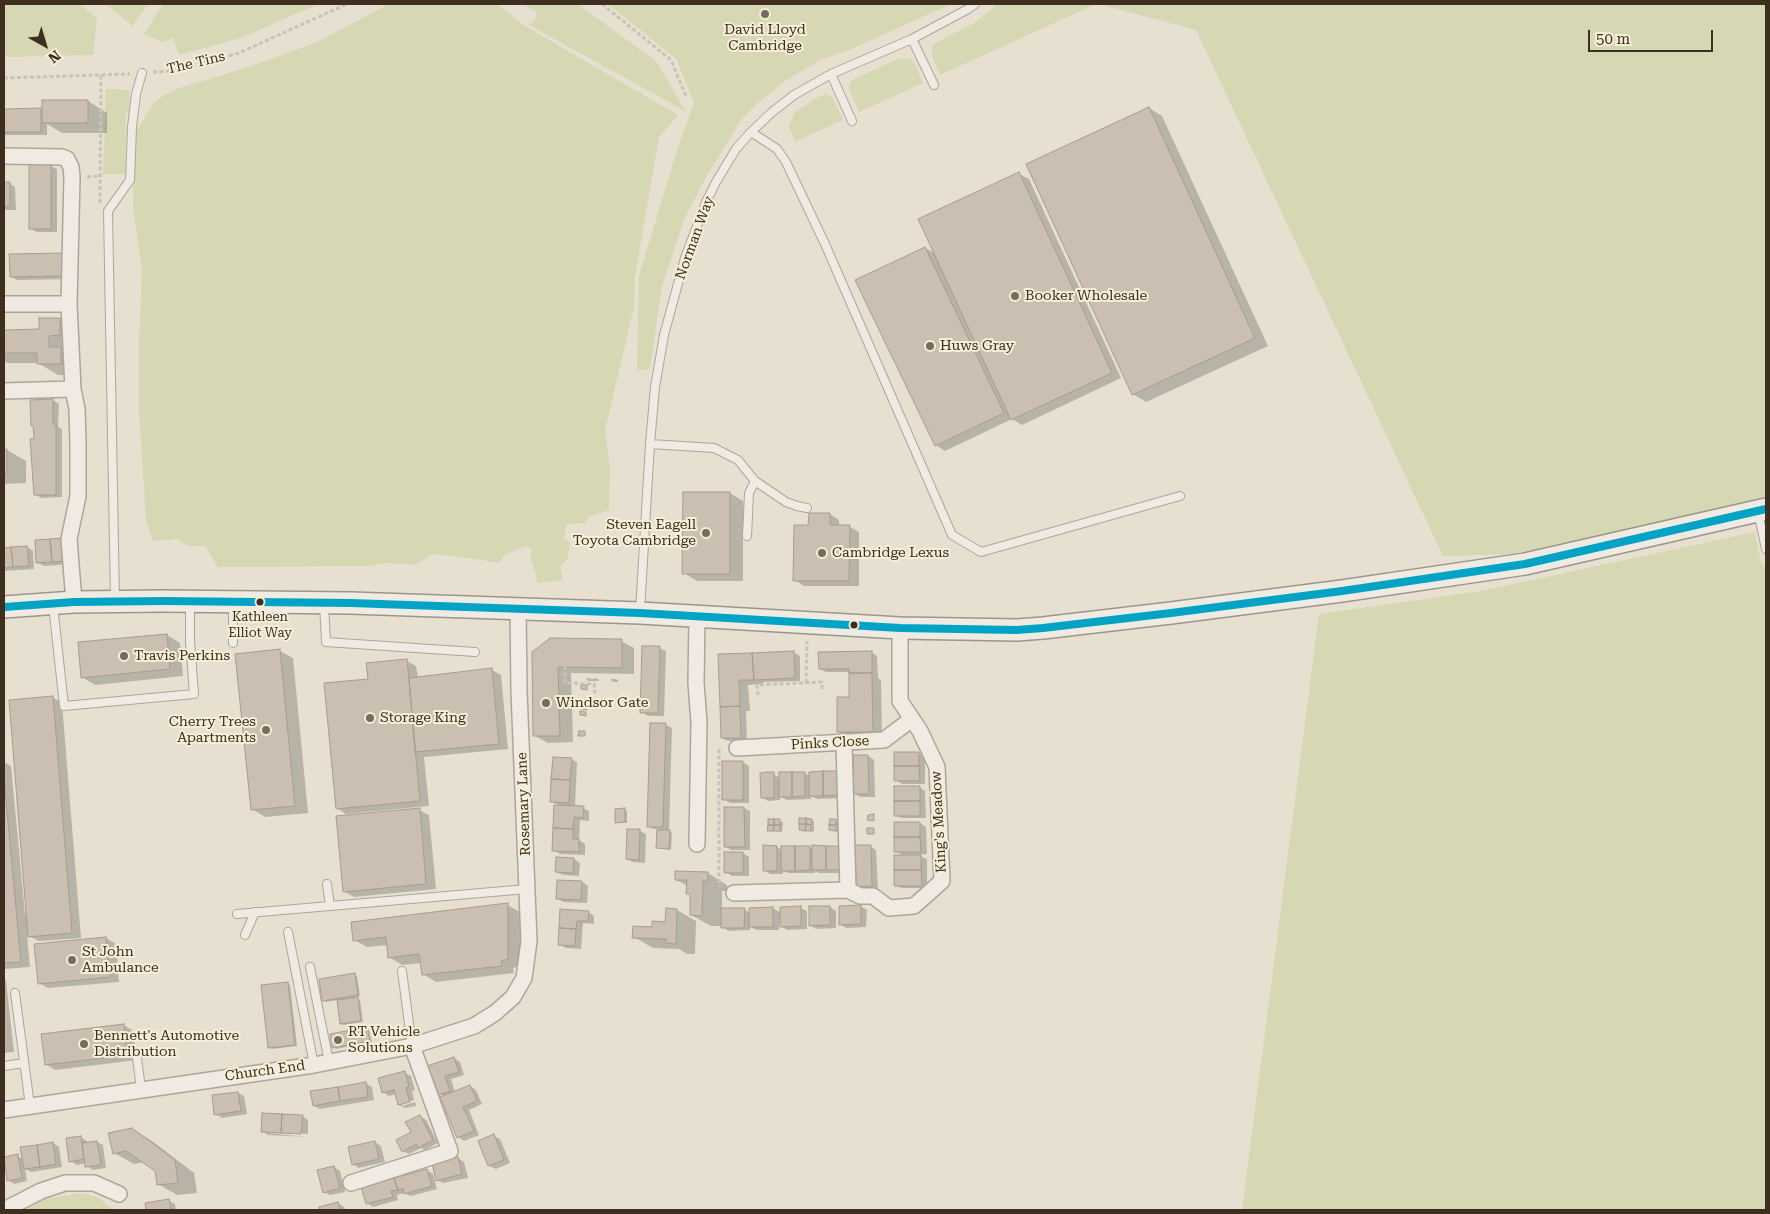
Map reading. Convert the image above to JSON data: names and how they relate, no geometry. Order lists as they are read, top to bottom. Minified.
{"streets":{"street":["Pinks Close","Rosemary Lane","King's Meadow","Church End"],"lane":["Norman Way"],"path":["The Tins"]},"crossings":[["Pinks Close","King's Meadow"],["Rosemary Lane","Church End"]],"places":["David Lloyd Cambridge","Booker Wholesale","Huws Gray","Steven Eagell Toyota Cambridge","Cambridge Lexus","Kathleen Elliot Way","Travis Perkins","Windsor Gate","Storage King","Cherry Trees Apartments","St John Ambulance","RT Vehicle Solutions","Bennett's Automotive Distribution"],"scale_bar":"50 m","north":"bottom right"}
